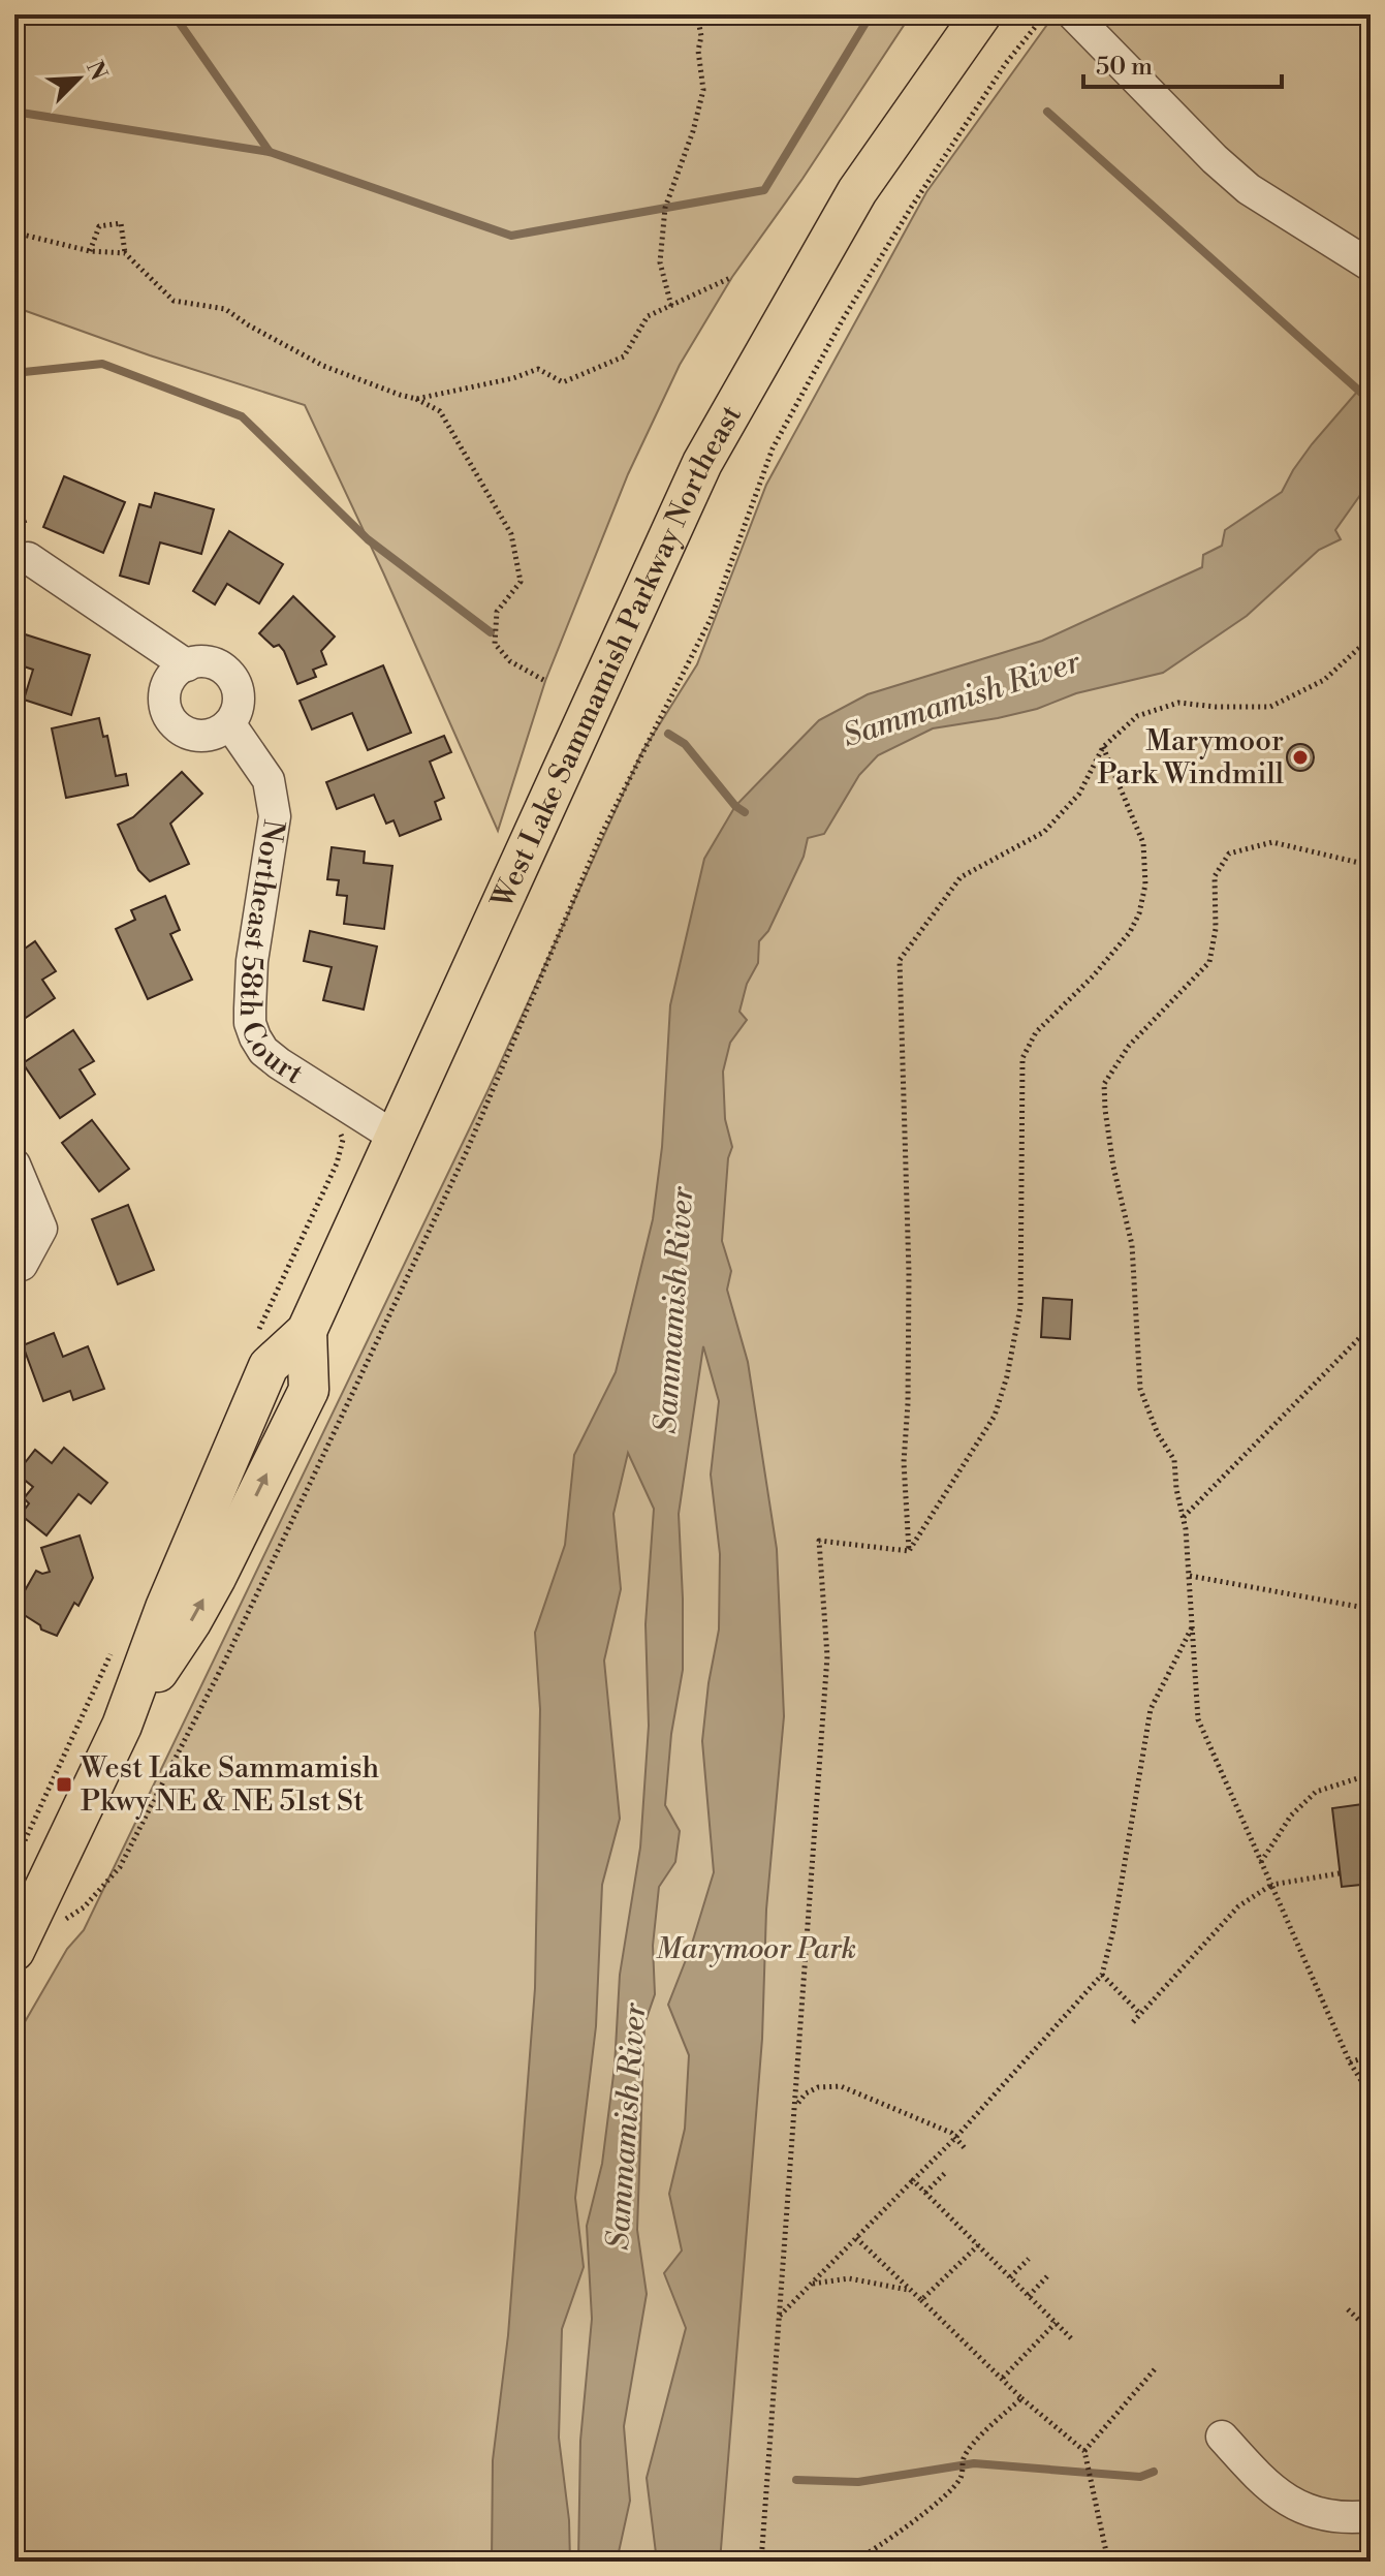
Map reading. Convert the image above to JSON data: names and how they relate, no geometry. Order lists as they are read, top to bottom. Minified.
{"streets":{"main road":["West Lake Sammamish Parkway Northeast"],"street":["Northeast 58th Court"]},"crossings":[["West Lake Sammamish Parkway Northeast","Northeast 58th Court"]],"water":["Sammamish River"],"parks":["Marymoor Park"],"places":{"other":["Marymoor Park Windmill"],"transit":["West Lake Sammamish Pkwy NE & NE 51st St"]},"scale_bar":"50 m","north":"top right"}
